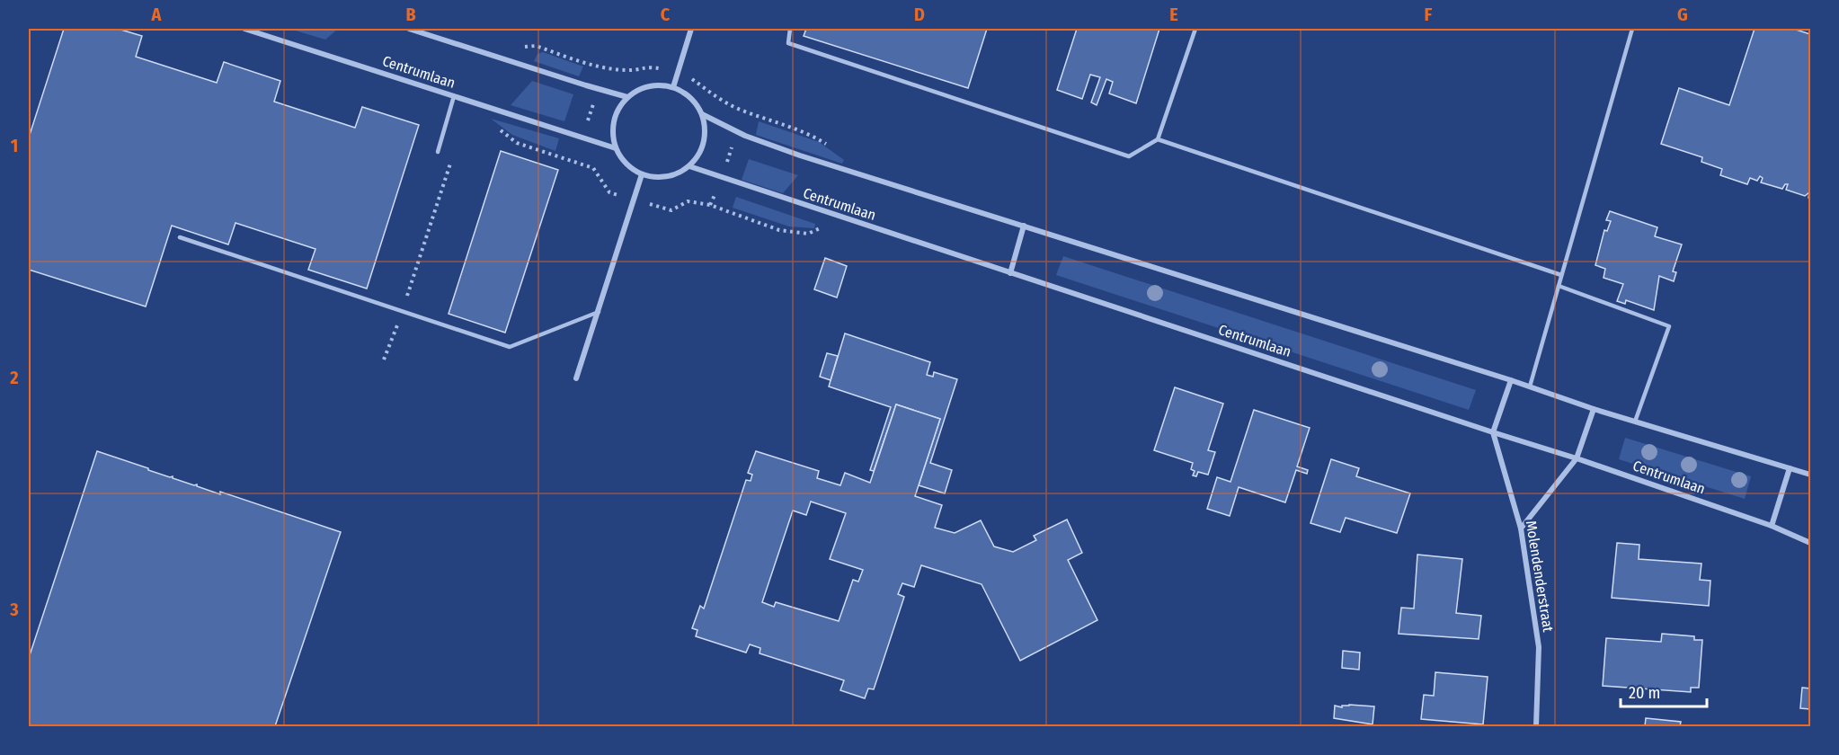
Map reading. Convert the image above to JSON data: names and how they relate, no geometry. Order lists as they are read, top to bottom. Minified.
{"streets":{"street":["Centrumlaan","Molendenderstraat"]},"crossings":[["Centrumlaan","Molendenderstraat"]],"scale_bar":"20 m","grid":{"columns":["A","B","C","D","E","F","G"],"rows":["1","2","3"]}}
